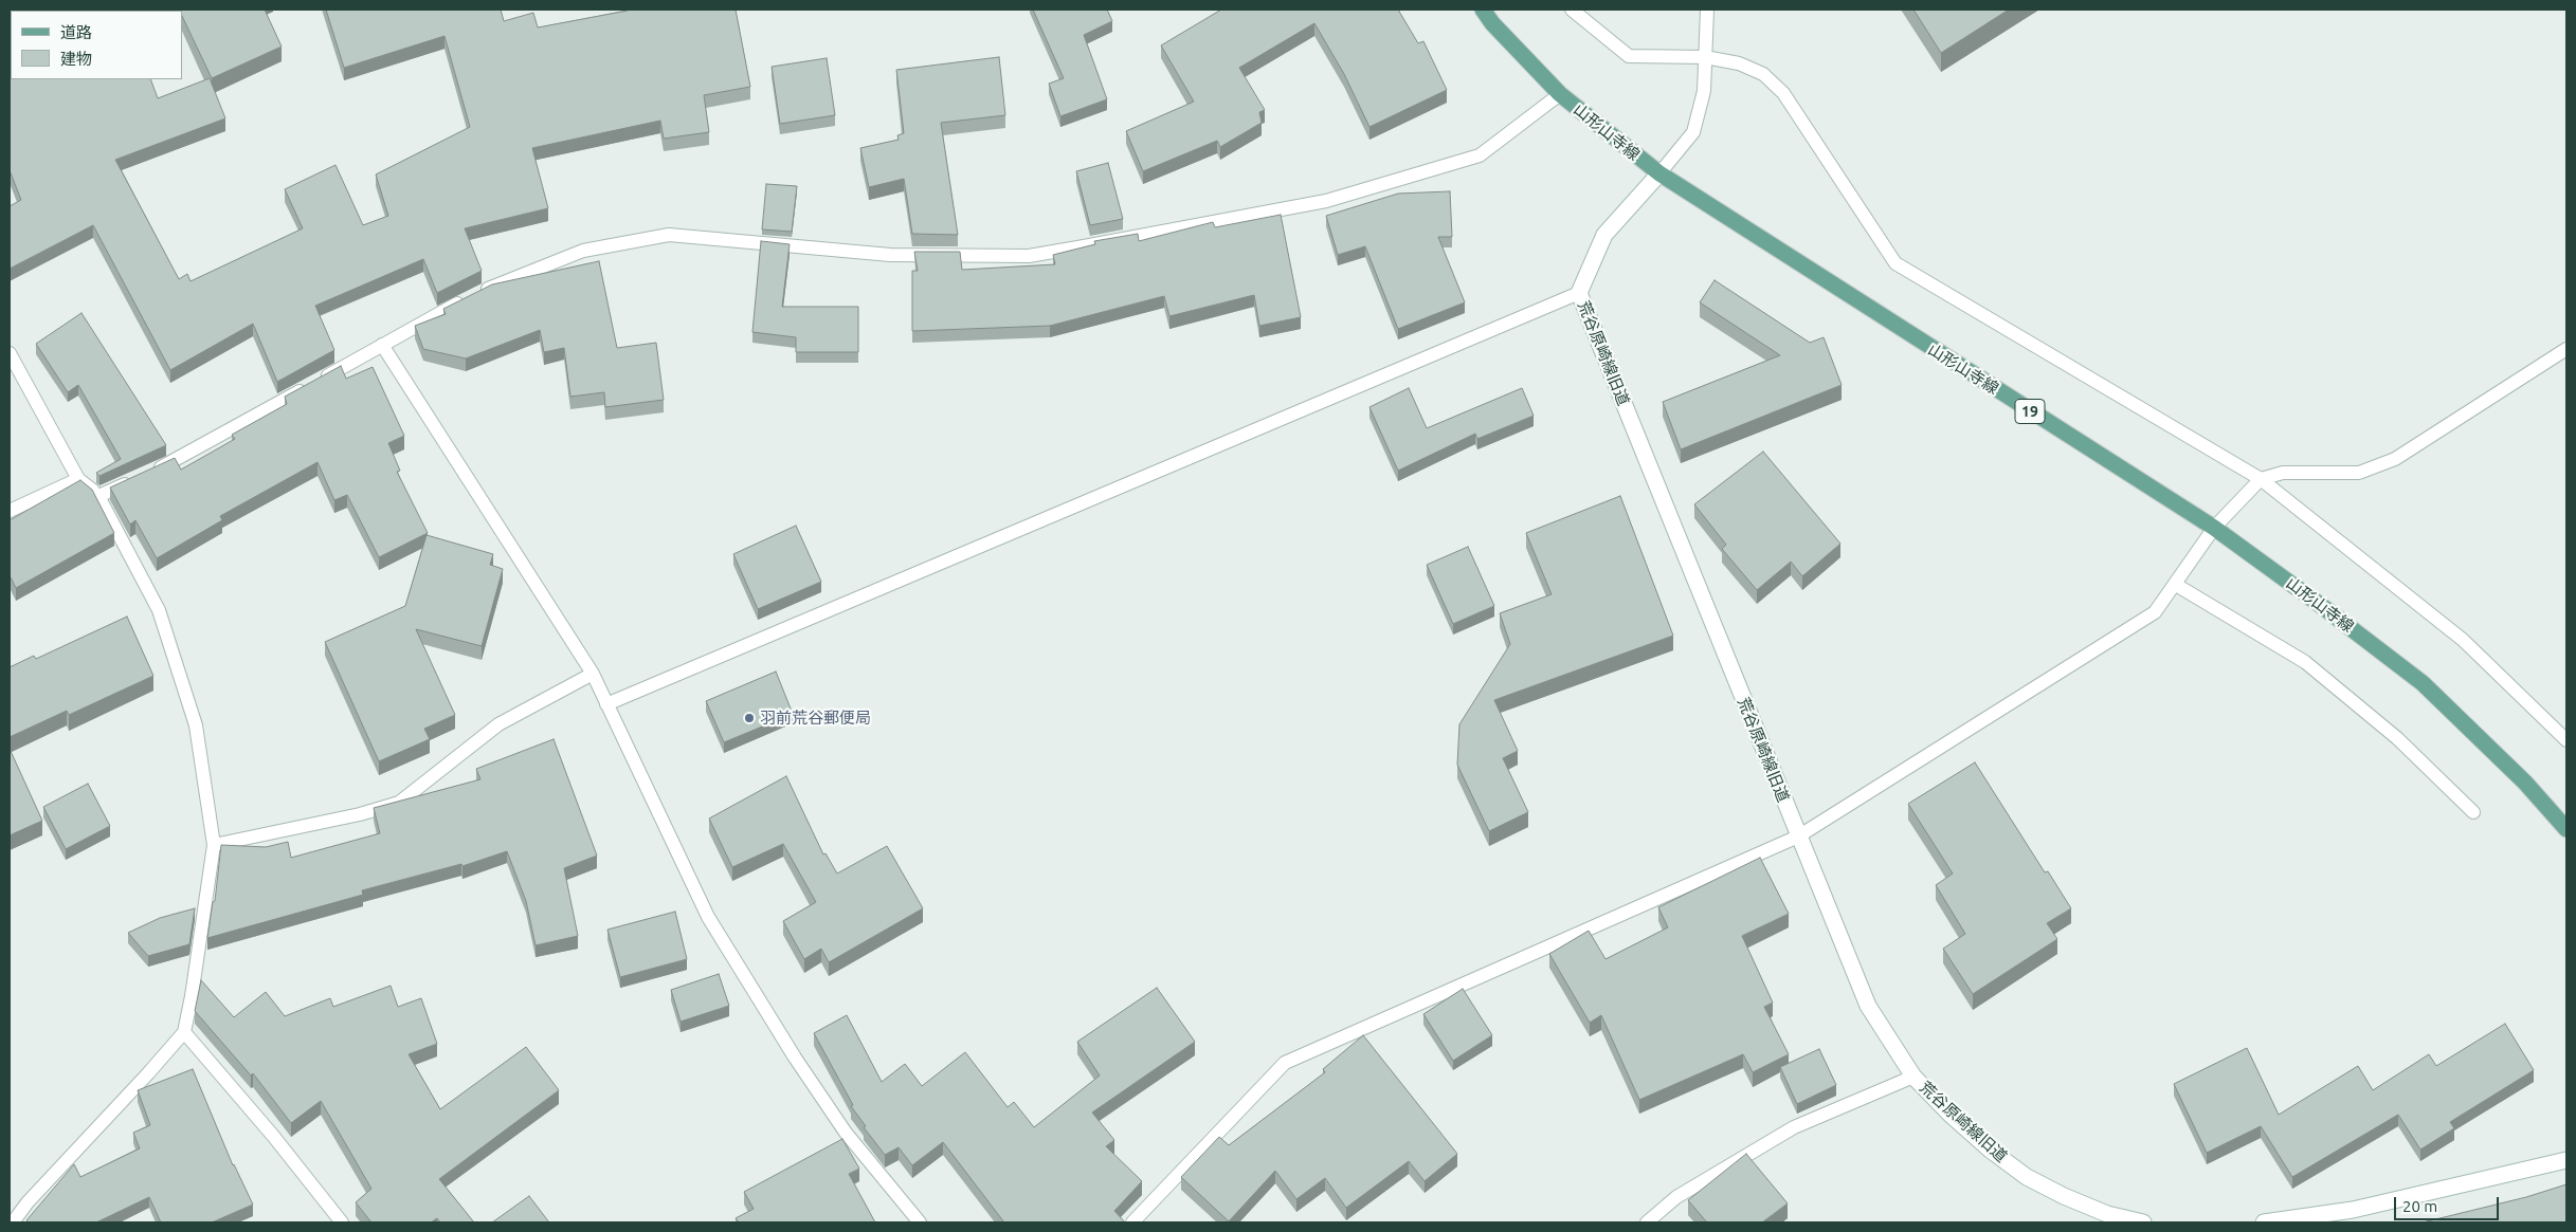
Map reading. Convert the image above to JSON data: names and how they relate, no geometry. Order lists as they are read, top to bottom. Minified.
{"streets":{"main road":["山形山寺線","19"],"street":["荒谷原崎線旧道"]},"crossings":[["山形山寺線","荒谷原崎線旧道"]],"places":["羽前荒谷郵便局"],"legend":["道路","建物"],"scale_bar":"20 m"}
